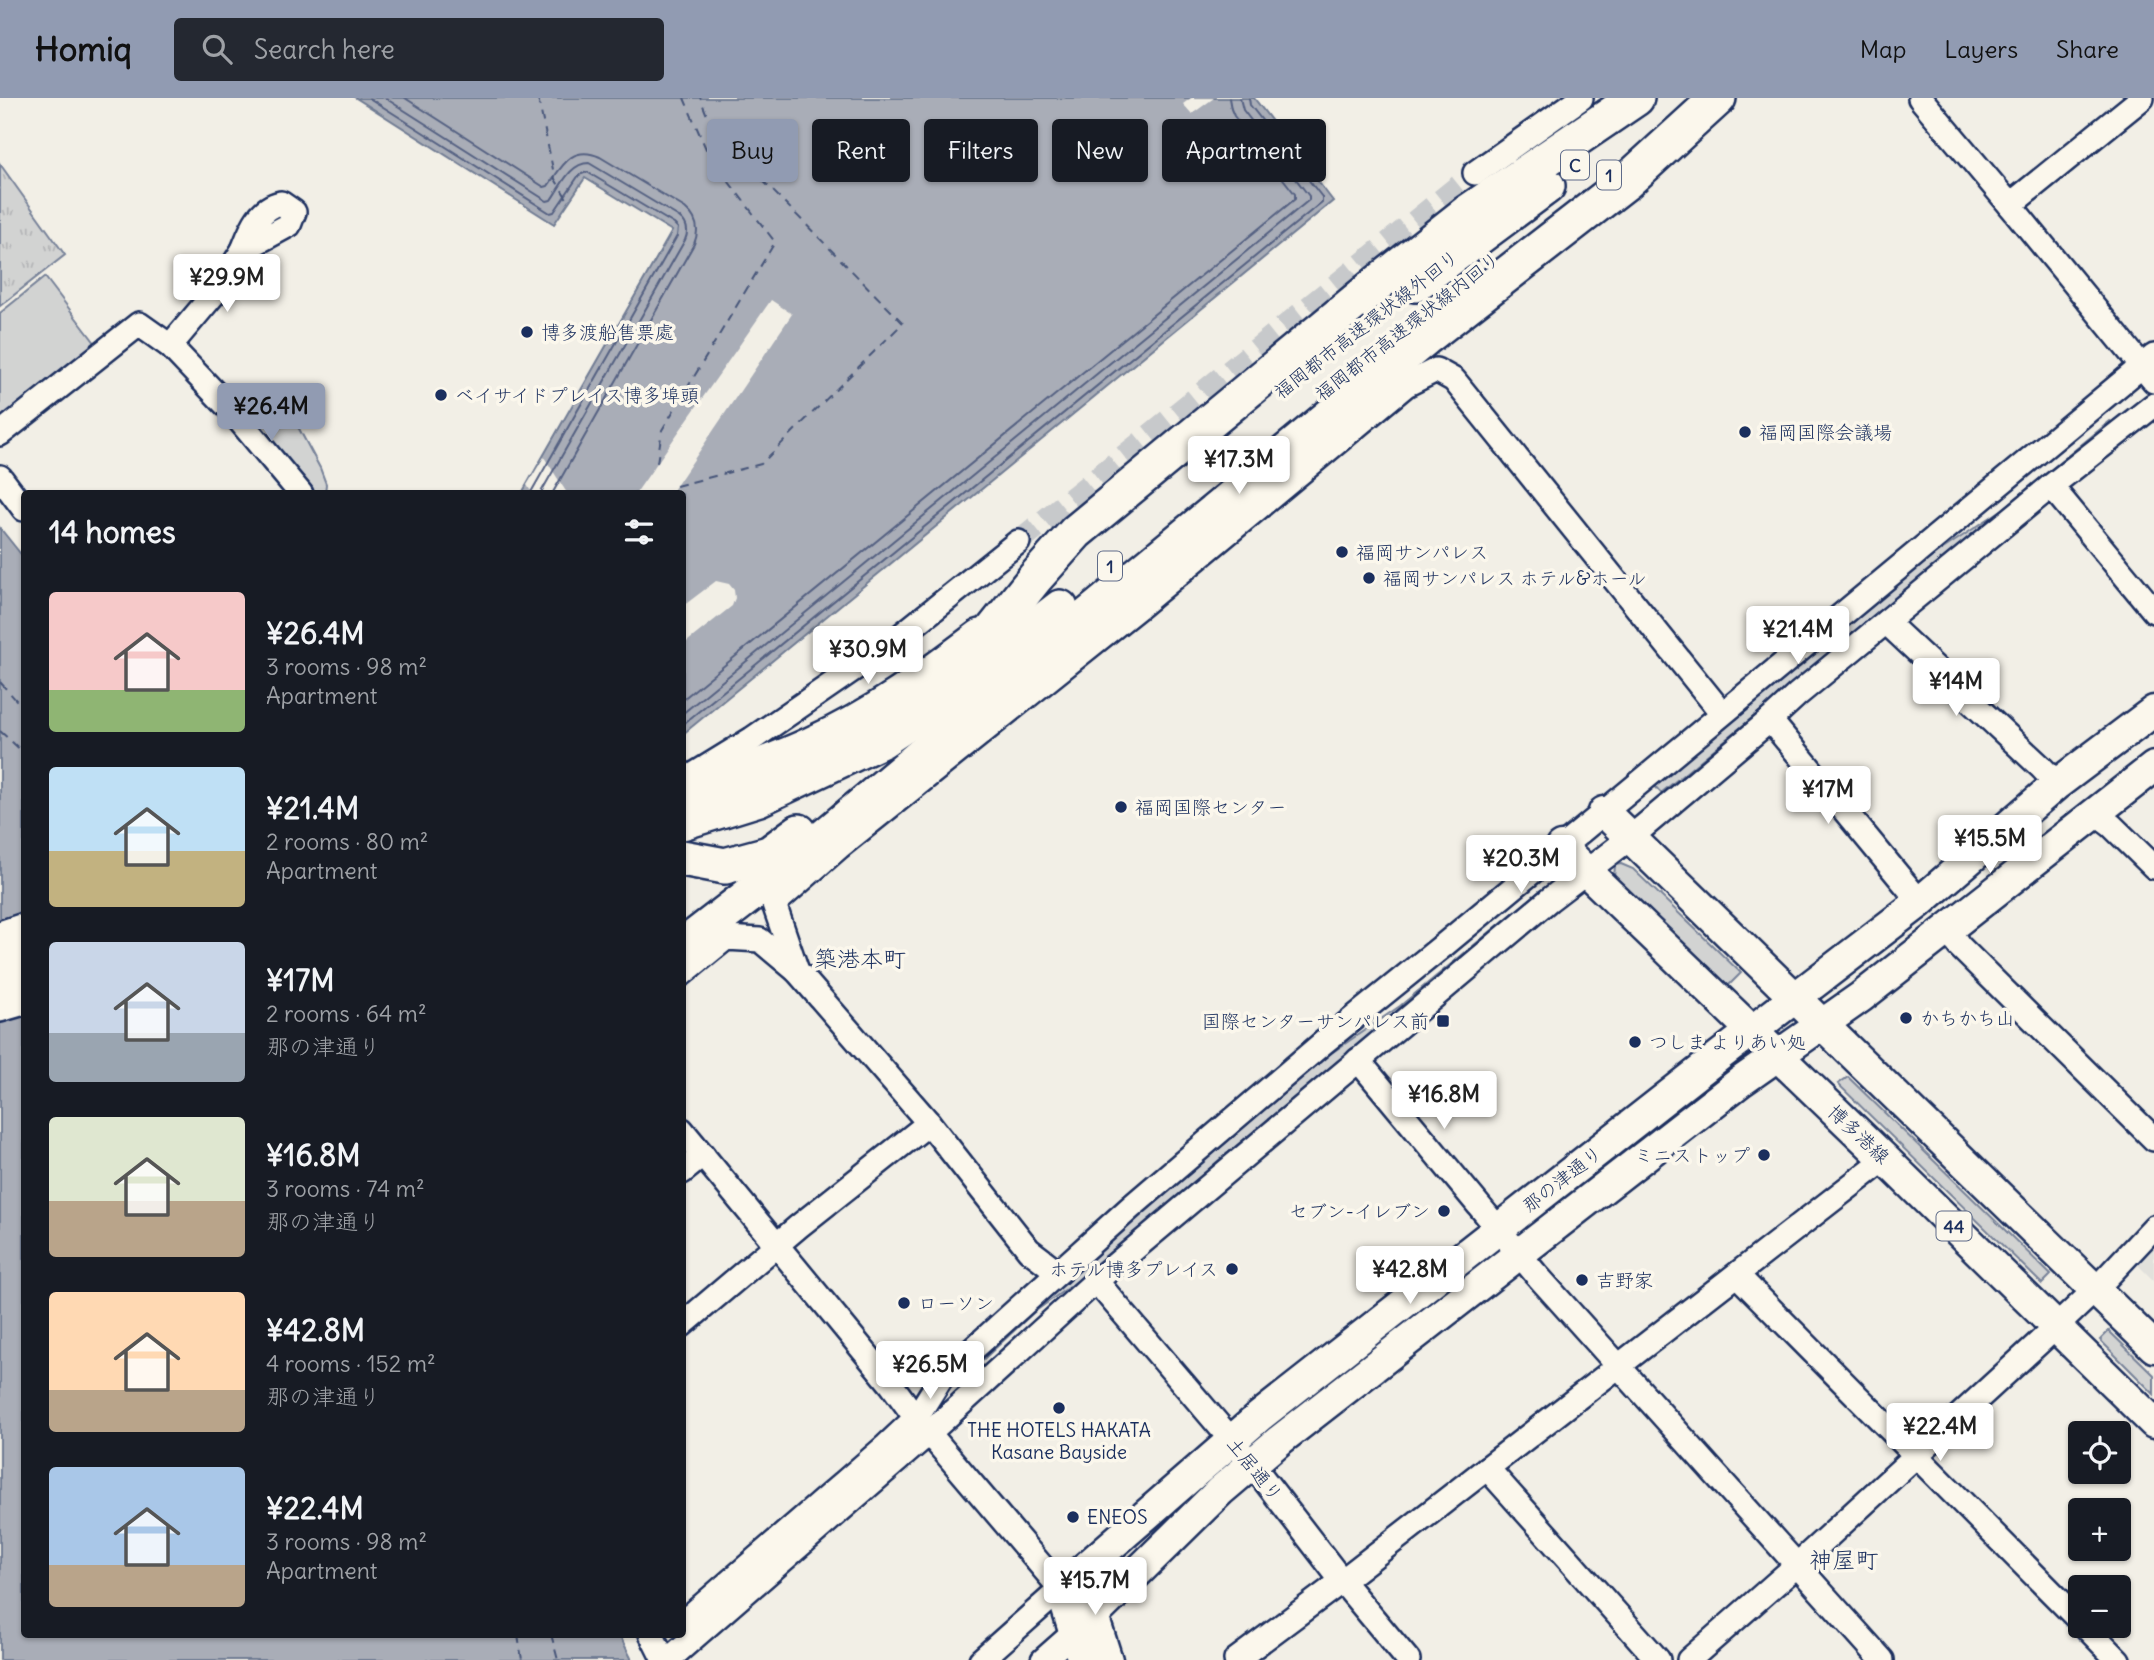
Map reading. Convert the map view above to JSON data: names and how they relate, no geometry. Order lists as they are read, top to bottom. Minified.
{"streets":{"highway":["C","1","福岡都市高速環状線外回り","福岡都市高速環状線内回り"],"main road":["博多港線","那の津通り","44"],"street":["土居通り"]},"crossings":[["博多港線","那の津通り"],["那の津通り","土居通り"]],"districts":["築港本町","神屋町"],"places":{"other":["博多渡船售票處","ベイサイドプレイス博多埠頭","福岡国際会議場","福岡サンパレス","福岡サンパレス ホテル&ホール","福岡国際センター","かちかち山","つしま よりあい処","ミニストップ","セブン-イレブン","ホテル博多プレイス","吉野家","ローソン","THE HOTELS HAKATA Kasane Bayside","ENEOS"],"transit":["国際センターサンパレス前"]},"page":{"header":"Homiq","search":"Search here","nav":["Map","Layers","Share"],"chip":["Buy","Rent","Filters","New","Apartment"],"price":["¥29.9M","¥26.4M","¥17.3M","¥21.4M","¥30.9M","¥14M","¥17M","¥15.5M","¥20.3M","¥16.8M","¥42.8M","¥26.5M","¥22.4M","¥15.7M"],"heading":"14 homes","list":[{"name":"¥26.4M","note":"3 rooms · 98 m² · Apartment"},{"name":"¥21.4M","note":"2 rooms · 80 m² · Apartment"},{"name":"¥17M","note":"2 rooms · 64 m² · 那の津通り"},{"name":"¥16.8M","note":"3 rooms · 74 m² · 那の津通り"},{"name":"¥42.8M","note":"4 rooms · 152 m² · 那の津通り"},{"name":"¥22.4M","note":"3 rooms · 98 m² · Apartment"}],"map_buttons":["+","−"]}}
